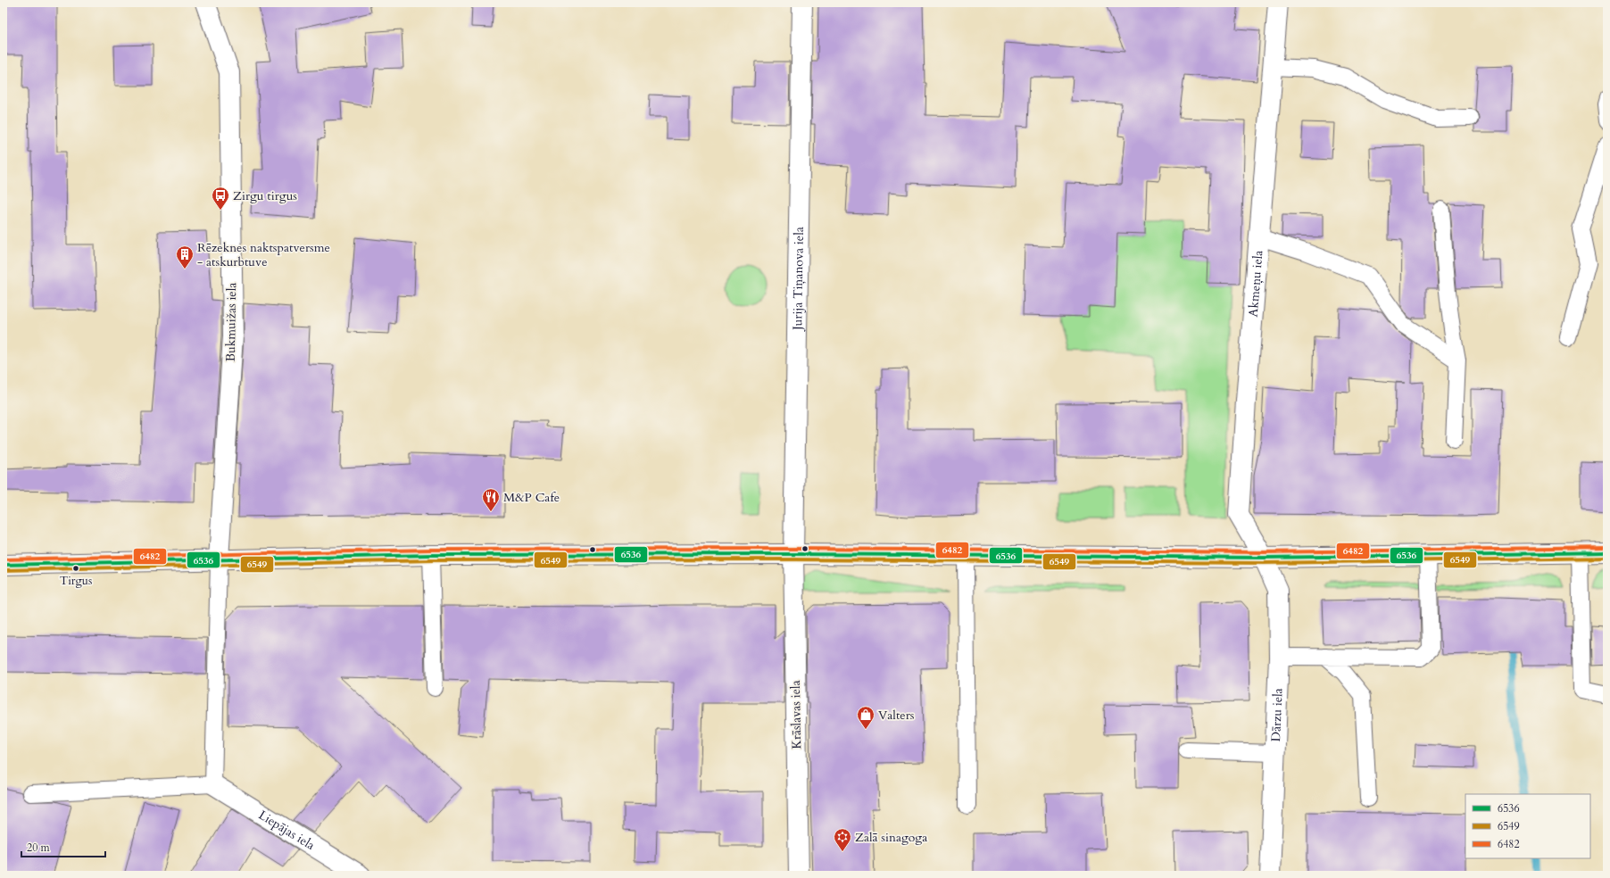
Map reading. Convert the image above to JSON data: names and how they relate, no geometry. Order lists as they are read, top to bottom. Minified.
{"streets":{"street":["Jurija Tiņanova iela","Akmeņu iela","Bukmuižas iela","Krāslavas iela","Dārzu iela","Liepājas iela"]},"crossings":[["Jurija Tiņanova iela","Krāslavas iela"],["Akmeņu iela","Dārzu iela"]],"places":{"bus stop":["Zirgu tirgus"],"building":["Rēzeknes naktspatversme - atskurbtuve"],"restaurant":["M&P Cafe"],"other":["Tirgus"],"shop":["Valters"],"synagogue":["Zalā sinagoga"]},"lines":["transit line 6482","transit line 6536","transit line 6549"],"legend":["6536","6549","6482"],"scale_bar":"20 m"}
